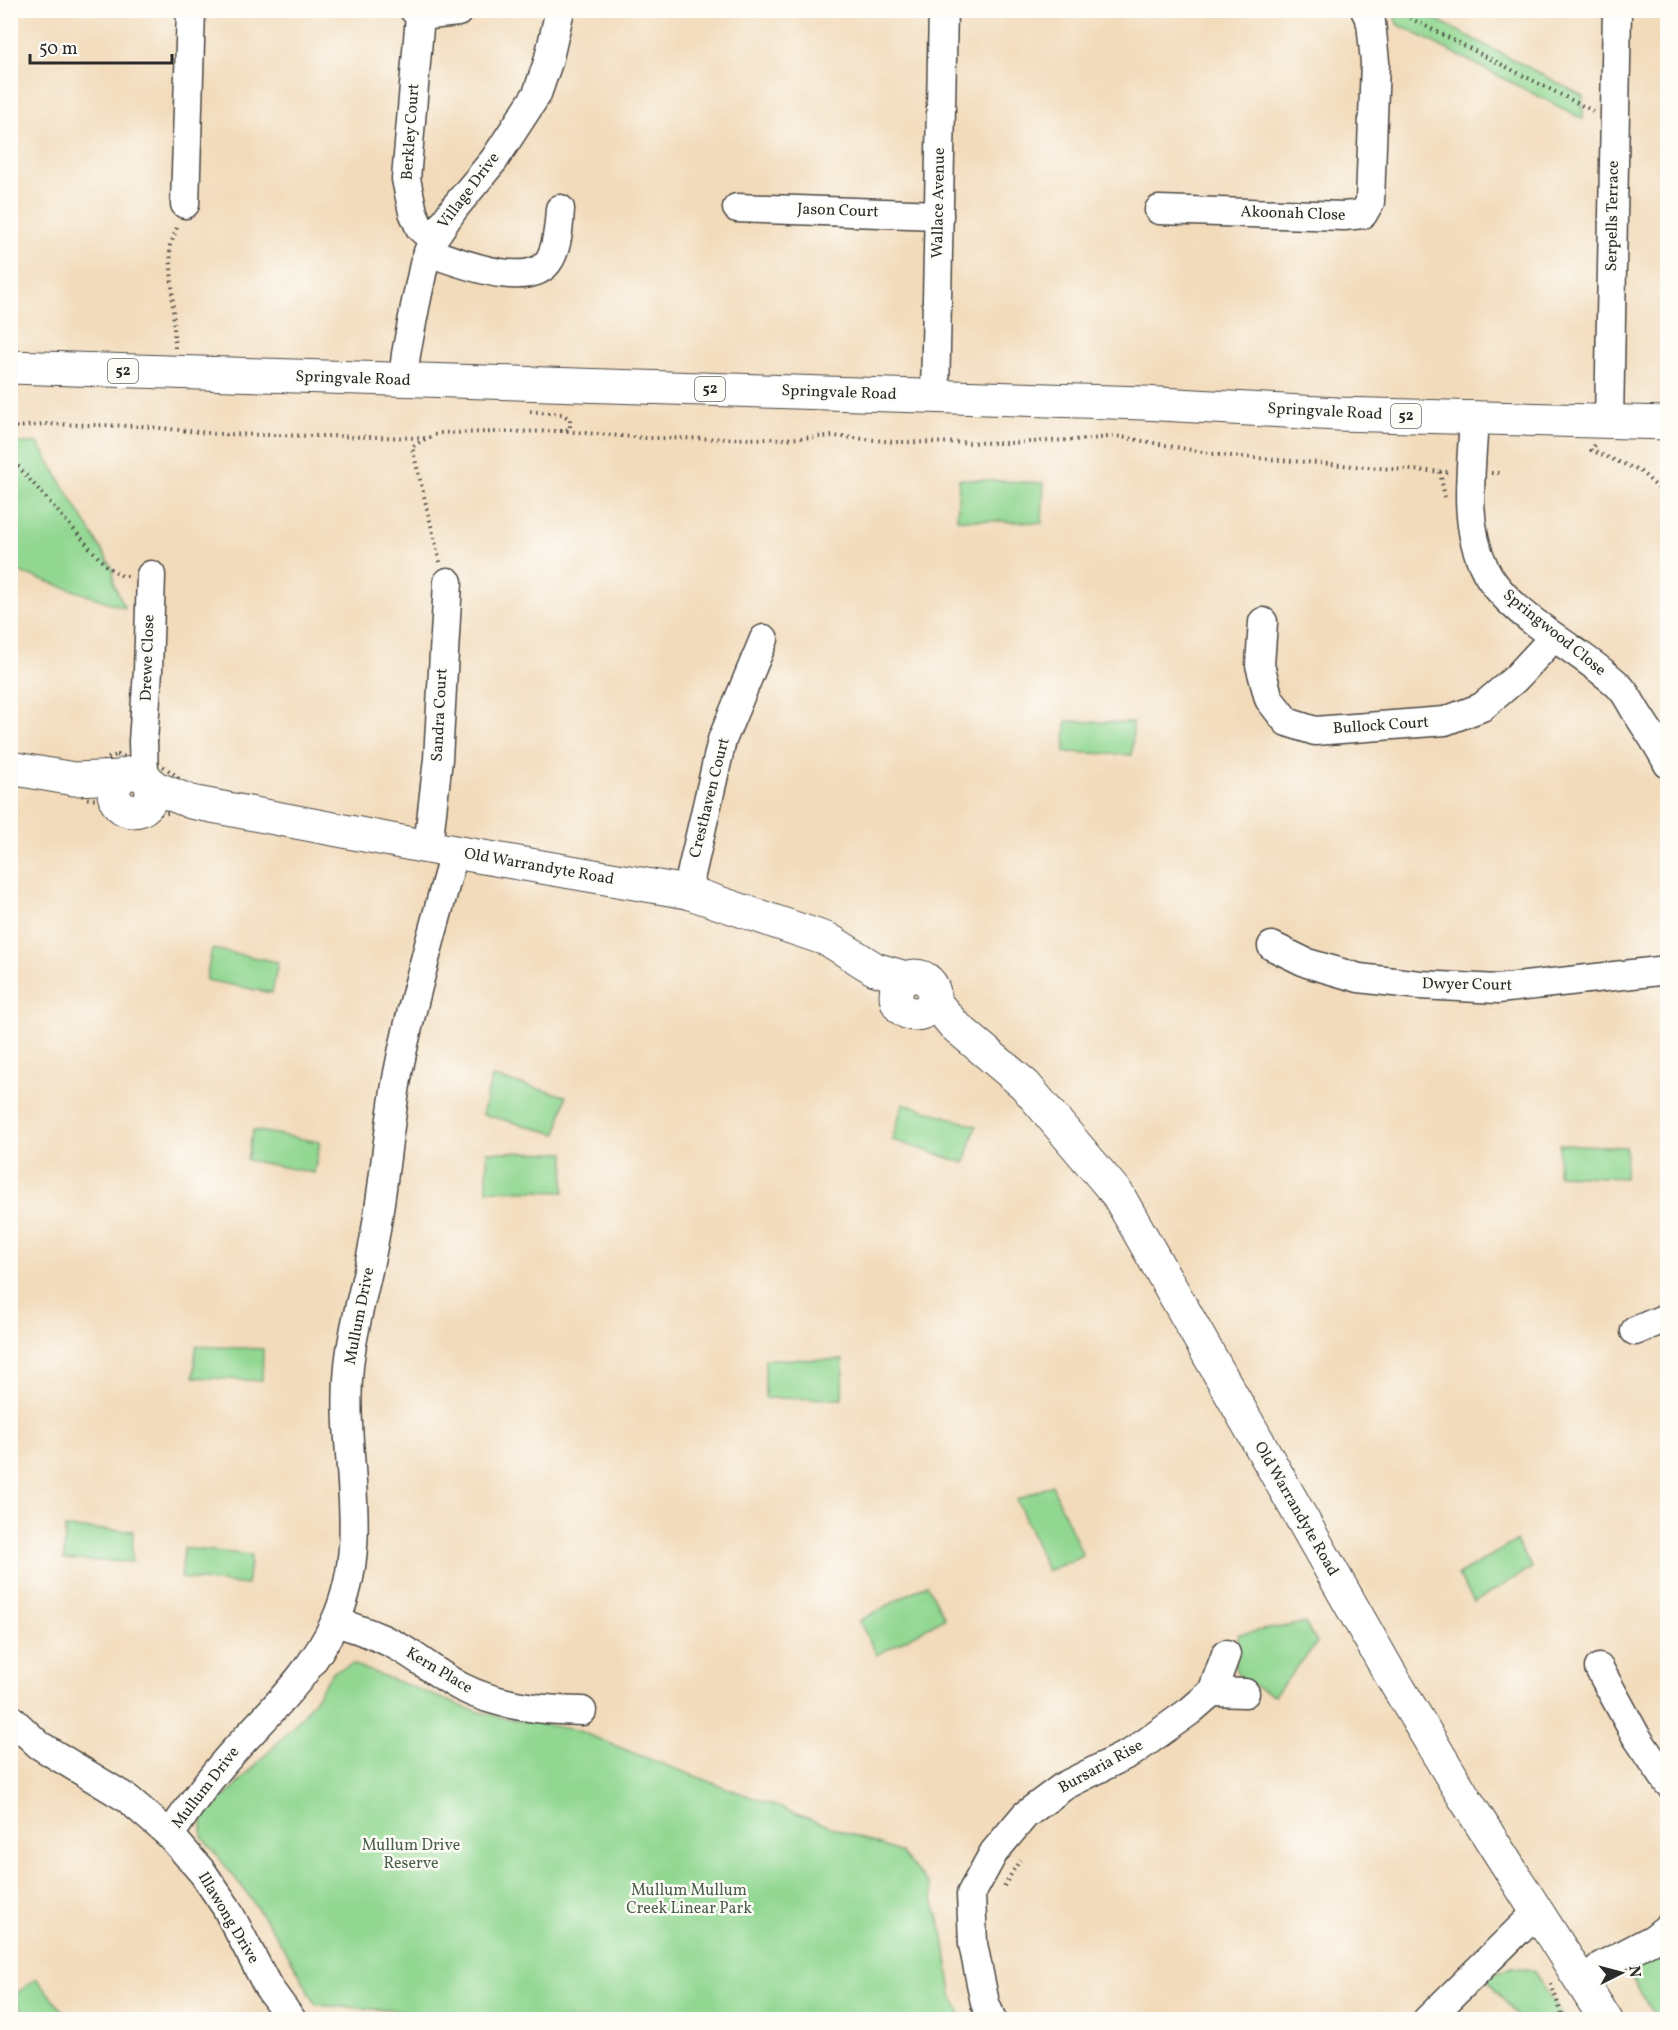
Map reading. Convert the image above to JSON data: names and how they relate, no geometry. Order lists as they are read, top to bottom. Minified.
{"streets":{"main road":["52","Springvale Road","Old Warrandyte Road"],"street":["Berkley Court","Village Drive","Wallace Avenue","Jason Court","Akoonah Close","Serpells Terrace","Springwood Close","Drewe Close","Sandra Court","Bullock Court","Cresthaven Court","Dwyer Court","Mullum Drive","Kern Place","Bursaria Rise","Illawong Drive"]},"crossings":[["Berkley Court","Village Drive"],["Village Drive","Springvale Road"],["Wallace Avenue","Jason Court"],["Wallace Avenue","Springvale Road"],["Serpells Terrace","Springvale Road"],["Springvale Road","Springwood Close"],["Springwood Close","Bullock Court"],["Drewe Close","Old Warrandyte Road"],["Sandra Court","Old Warrandyte Road"],["Sandra Court","Mullum Drive"],["Cresthaven Court","Old Warrandyte Road"],["Old Warrandyte Road","Mullum Drive"],["Mullum Drive","Kern Place"],["Mullum Drive","Illawong Drive"]],"parks":["Mullum Drive Reserve","Mullum Mullum Creek Linear Park"],"scale_bar":"50 m","north":"right"}
